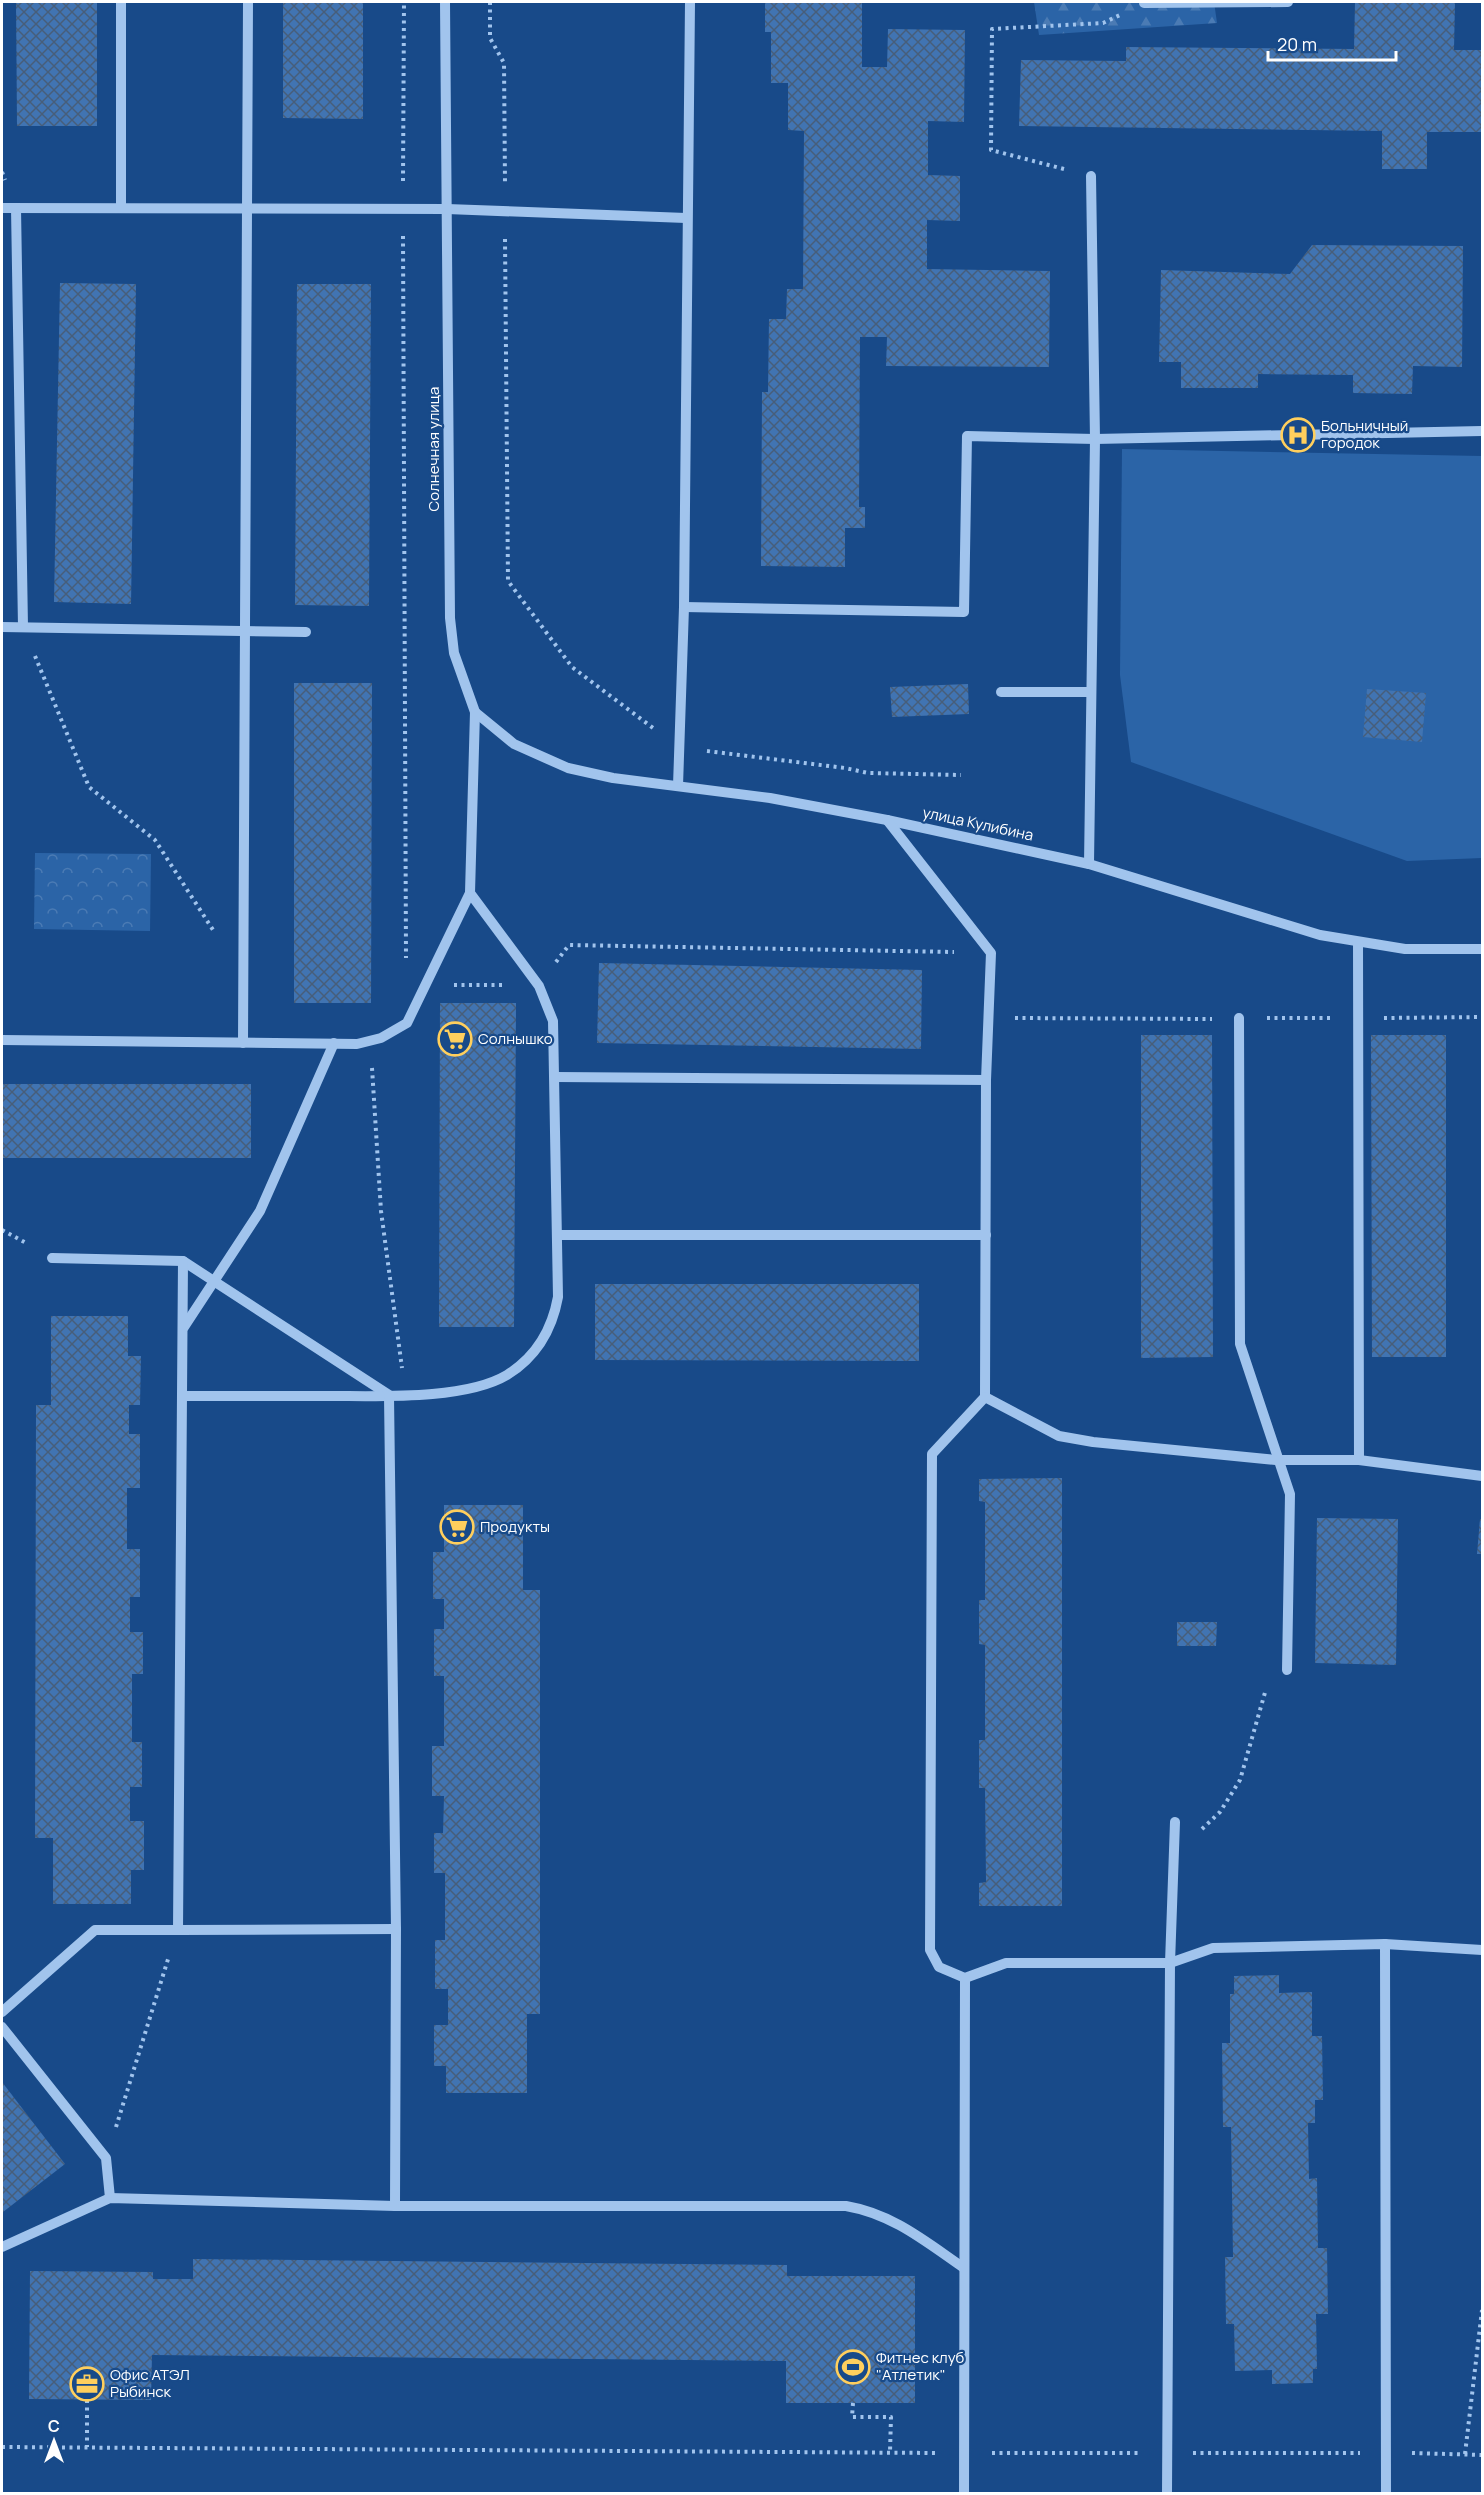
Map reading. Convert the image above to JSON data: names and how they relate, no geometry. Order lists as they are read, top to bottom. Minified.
{"streets":{"street":["Солнечная улица","улица Кулибина"]},"crossings":[["Солнечная улица","улица Кулибина"]],"places":{"hospital":["Больничный городок"],"supermarket":["Солнышко","Продукты"],"sports":["Фитнес клуб \"Атлетик\""],"office":["Офис АТЭЛ Рыбинск"]},"scale_bar":"20 m","north":"top"}
